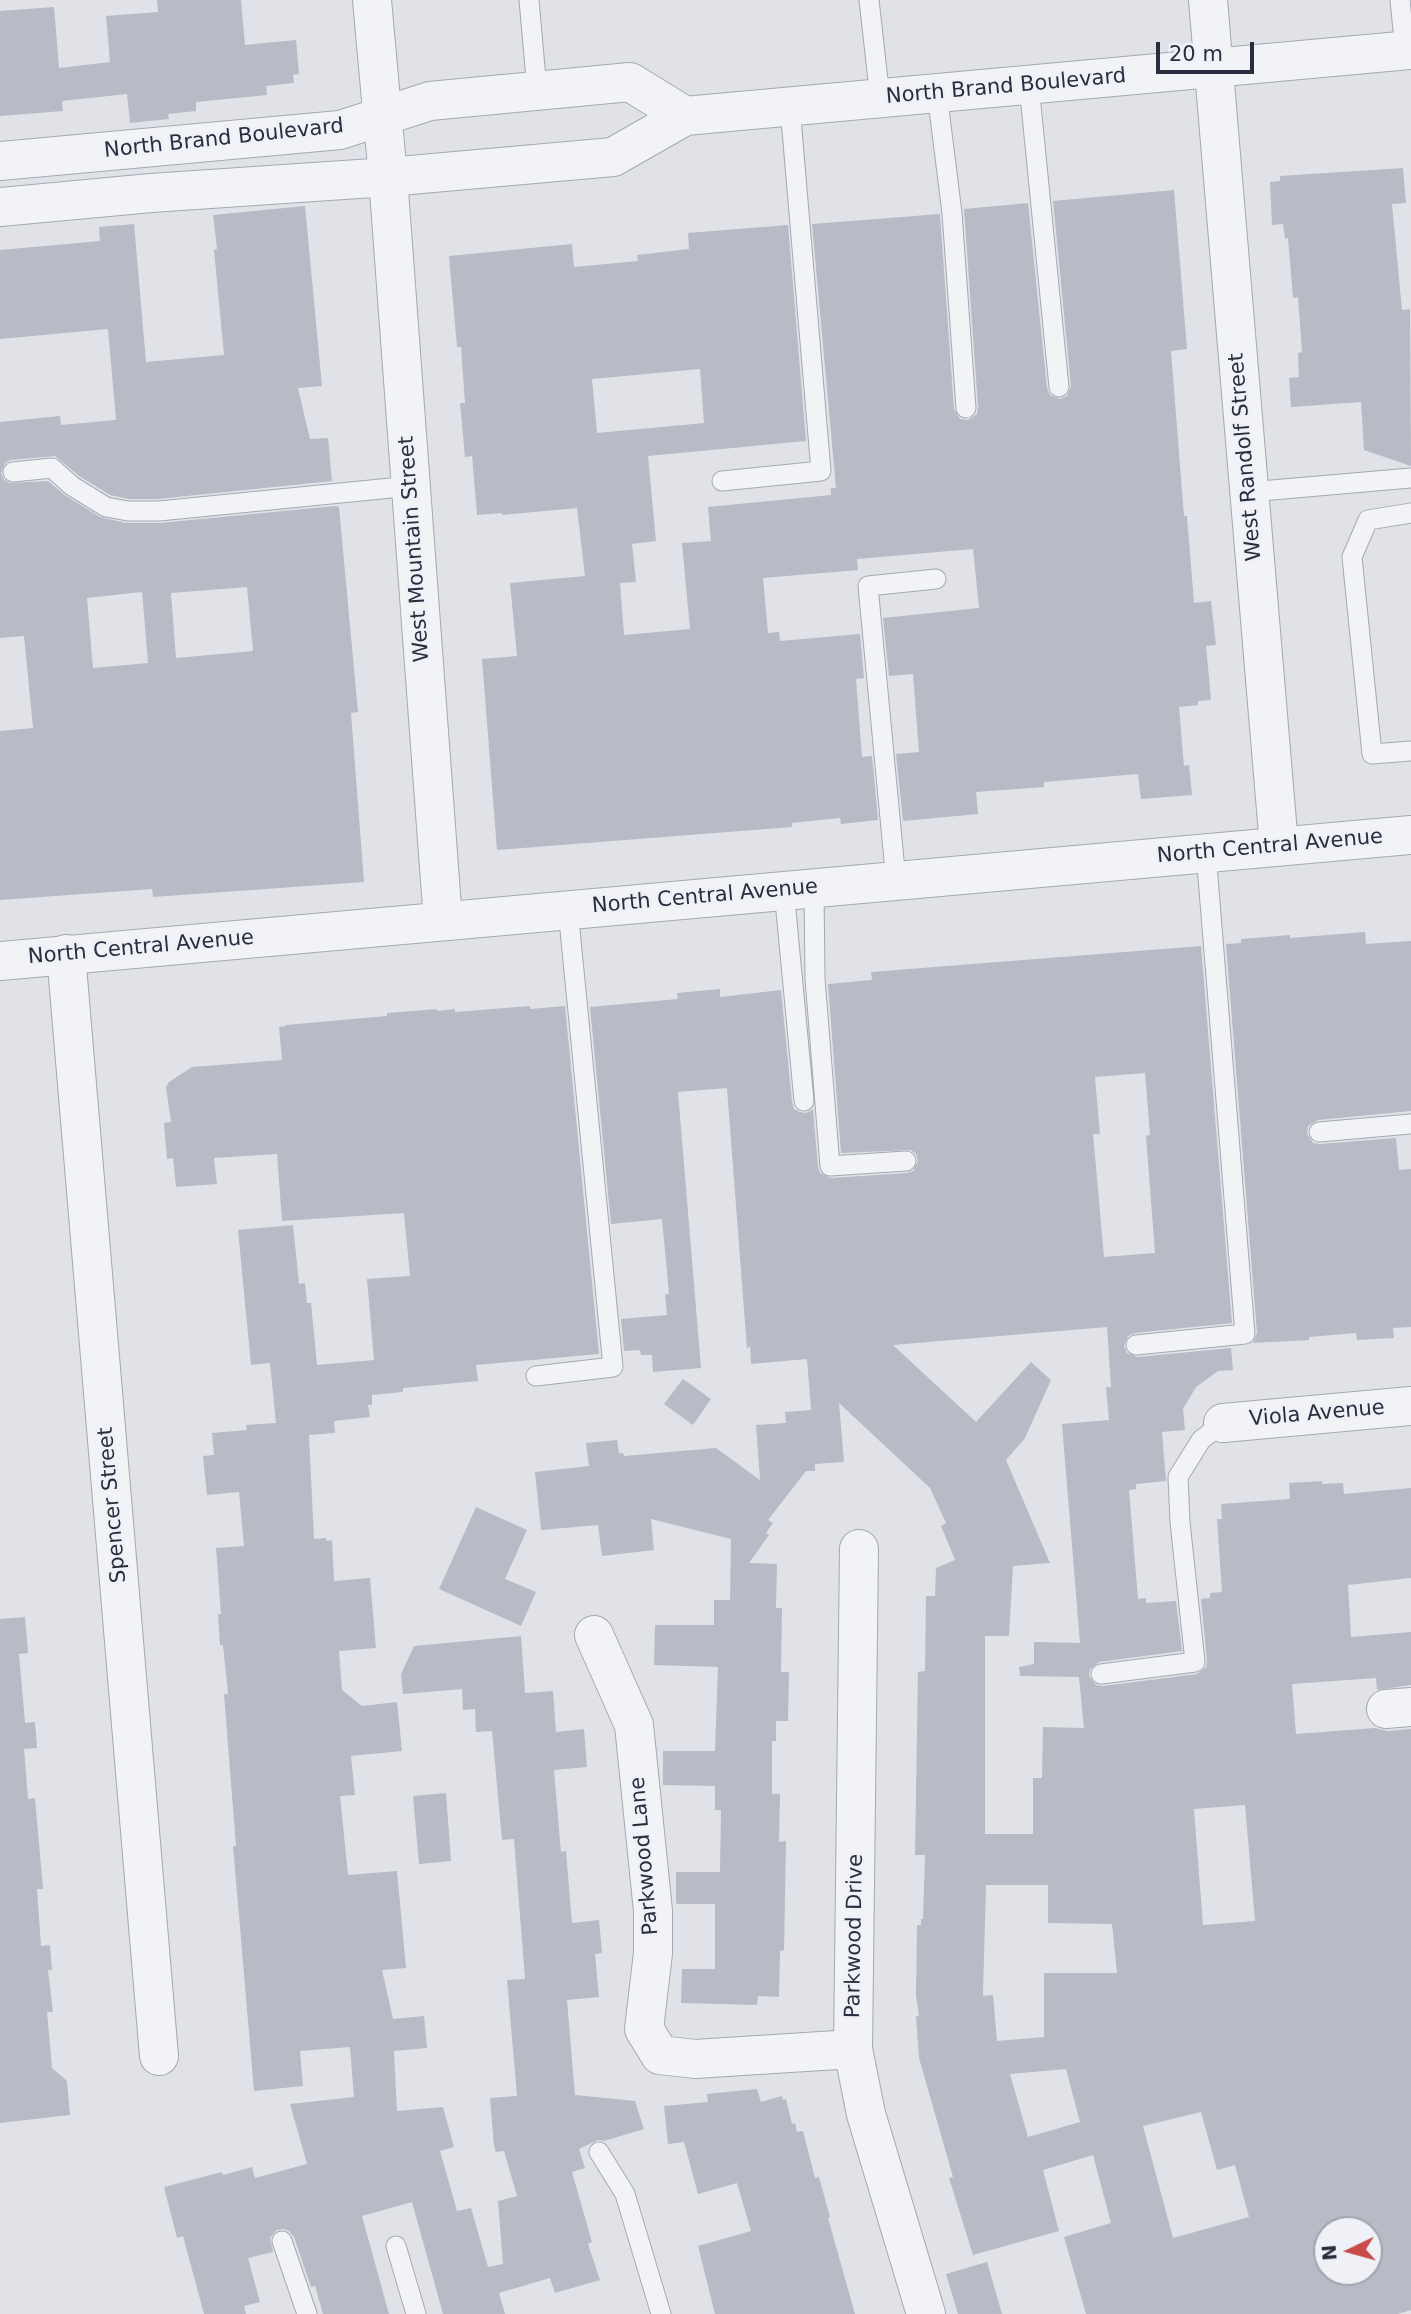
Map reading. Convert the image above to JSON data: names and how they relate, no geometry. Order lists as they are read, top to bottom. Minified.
{"streets":{"street":["North Brand Boulevard","West Randolf Street","West Mountain Street","North Central Avenue","Viola Avenue","Spencer Street","Parkwood Lane","Parkwood Drive"]},"crossings":[["North Brand Boulevard","West Randolf Street"],["North Brand Boulevard","West Mountain Street"],["West Randolf Street","North Central Avenue"],["West Mountain Street","North Central Avenue"],["North Central Avenue","Spencer Street"],["Parkwood Lane","Parkwood Drive"]],"scale_bar":"20 m","north":"left"}
